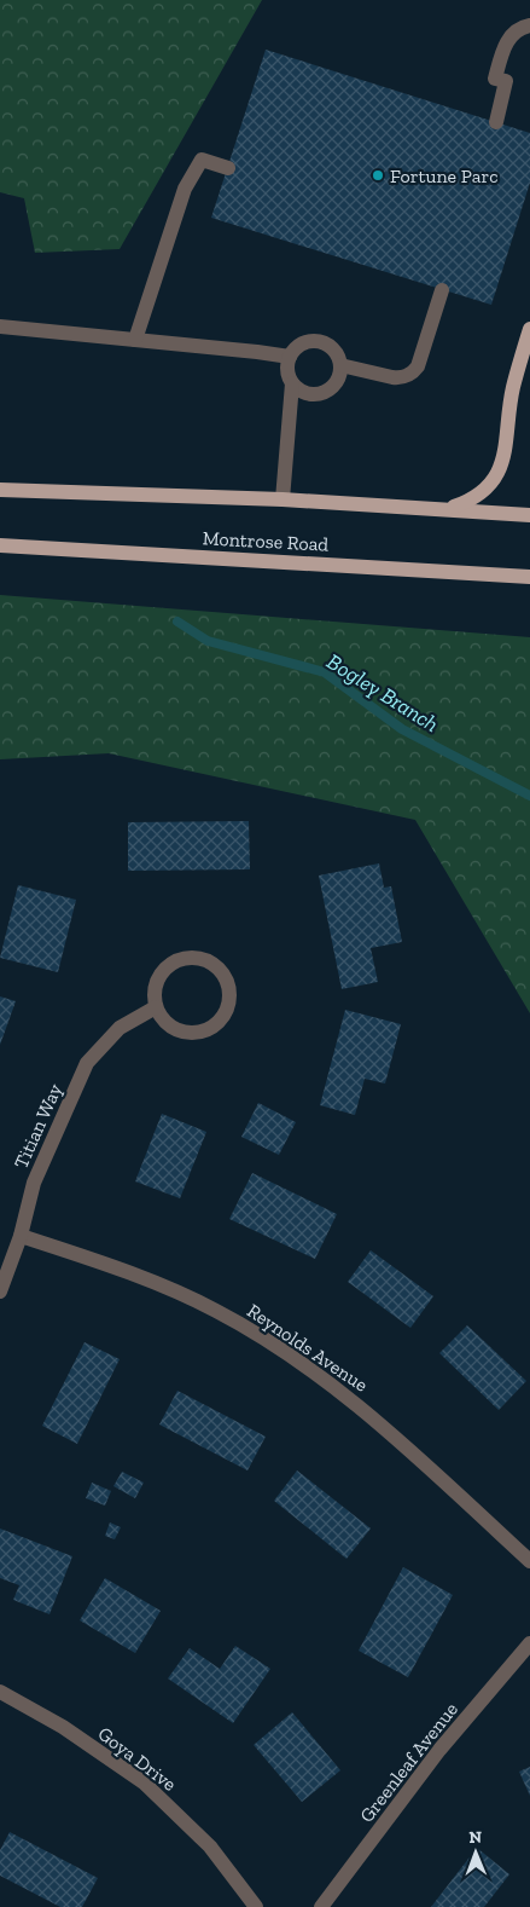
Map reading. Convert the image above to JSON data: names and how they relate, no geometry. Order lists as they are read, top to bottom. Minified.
{"streets":{"main road":["Montrose Road"],"street":["Titian Way","Reynolds Avenue","Goya Drive","Greenleaf Avenue"]},"crossings":[["Titian Way","Reynolds Avenue"]],"water":["Bogley Branch"],"places":["Fortune Parc"],"north":"top"}
